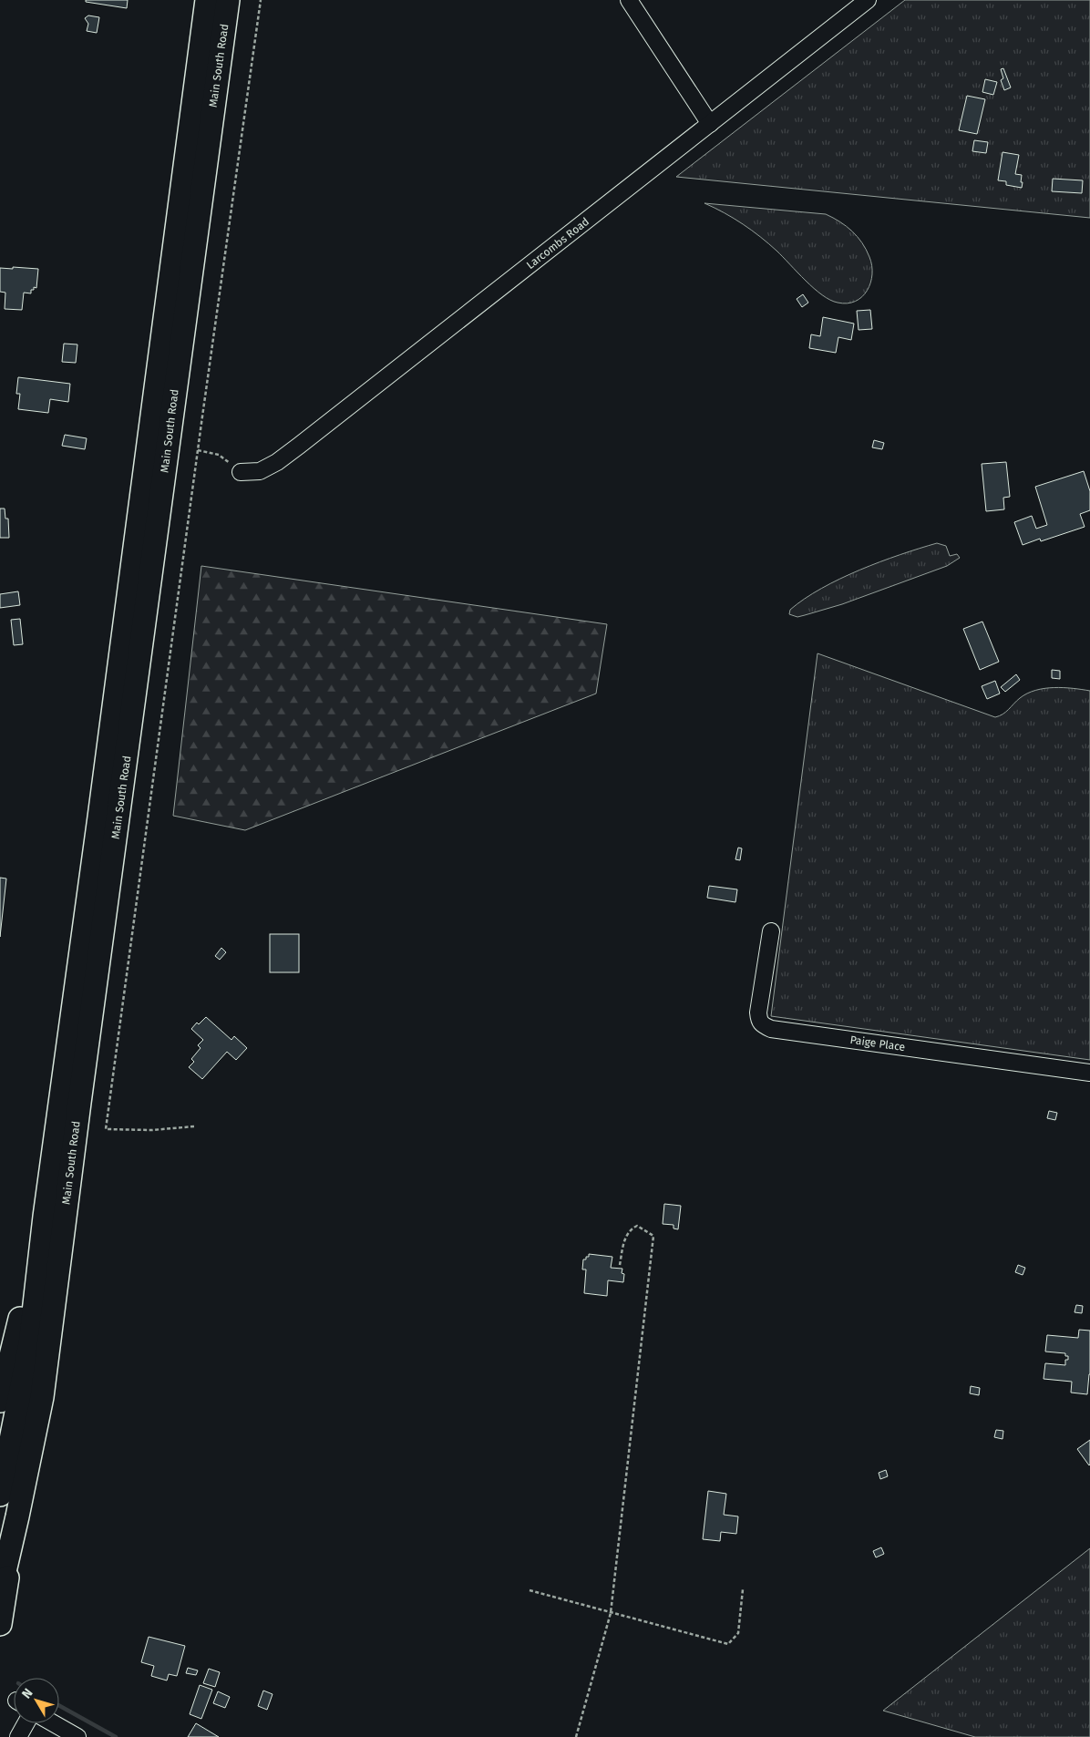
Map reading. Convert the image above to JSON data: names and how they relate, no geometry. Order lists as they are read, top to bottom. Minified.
{"streets":{"highway":["Main South Road"],"street":["Larcombs Road","Paige Place"]},"north":"top left"}
